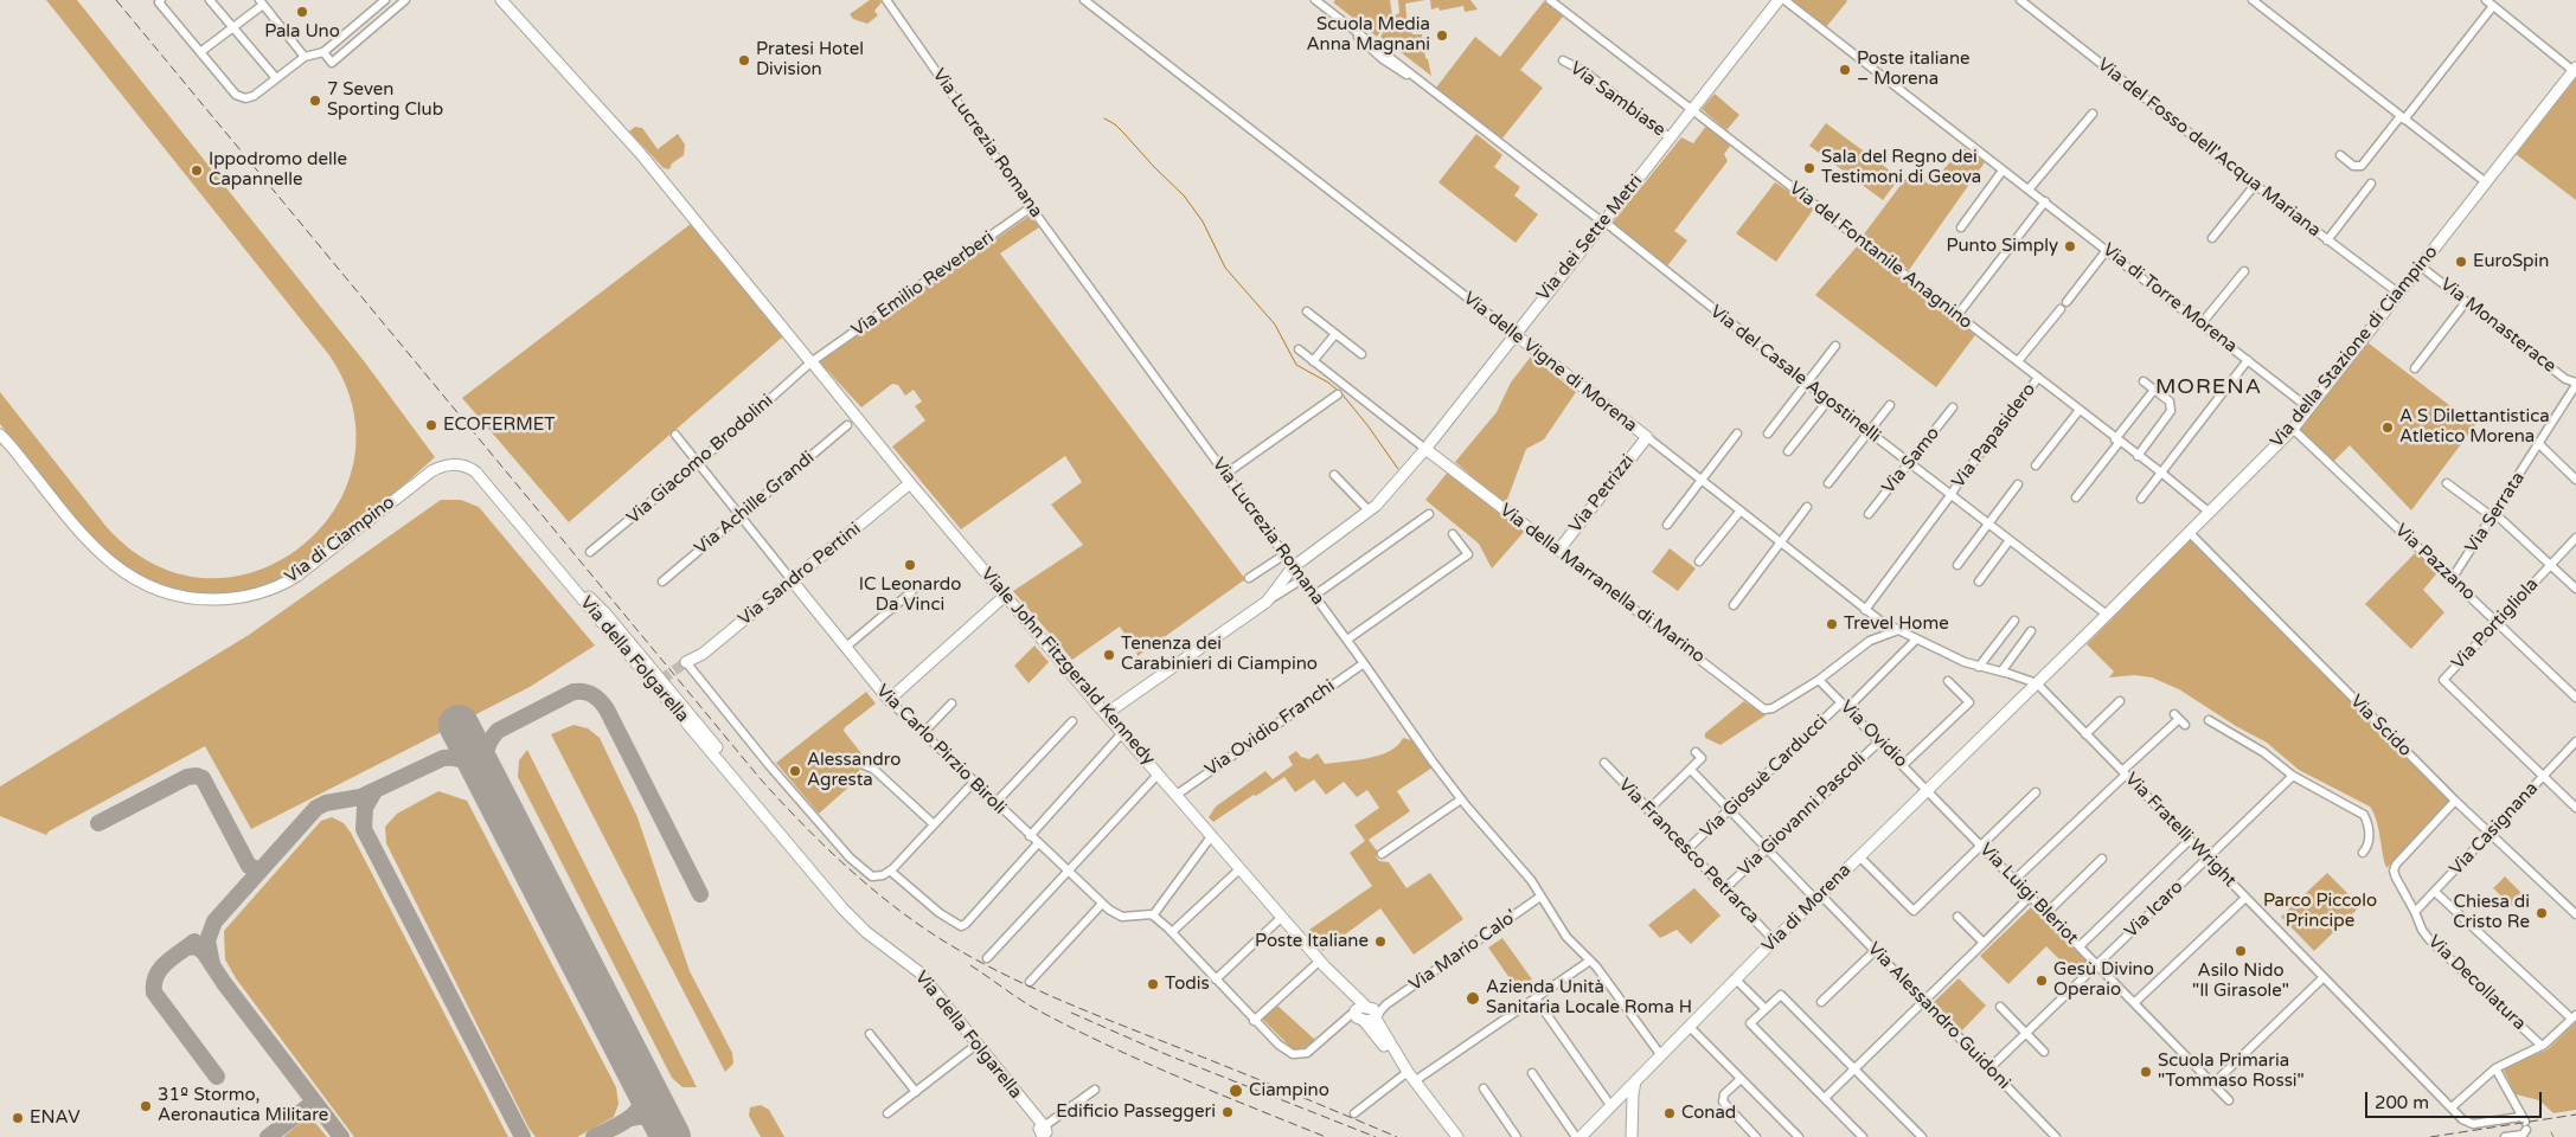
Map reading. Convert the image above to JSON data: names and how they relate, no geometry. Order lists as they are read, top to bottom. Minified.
{"streets":{"street":["Via Sambiase","Via Lucrezia Romana","Via del Fosso dell'Acqua Mariana","Via dei Sette Metri","Via del Fontanile Anagnino","Via Emilio Reverberi","Via di Torre Morena","Via Monasterace","Via della Stazione di Ciampino","Via delle Vigne di Morena","Via del Casale Agostinelli","Via Papasidero","Via Giacomo Brodolini","Via Samo","Via Petrizzi","Via Achille Grandi","Via Serrata","Via di Ciampino","Via Pazzano","Via Sandro Pertini","Via della Marranella di Marino","Via Portigliola","Via della Folgarella","Viale John Fitzgerald Kennedy","Via Scido","Via Ovidio Franchi","Via Ovidio","Via Carlo Pirzio Biroli","Via Giosuè Carducci","Via Giovanni Pascoli","Via Casignana","Via Fratelli Wright","Via Francesco Petrarca","Via Luigi Bleriot","Via di Morena","Via Icaro","Via Mario Calo'","Via Decollatura","Via Alessandro Guidoni"]},"crossings":[["Via Sambiase","Via dei Sette Metri"],["Via Lucrezia Romana","Via dei Sette Metri"],["Via Lucrezia Romana","Via Emilio Reverberi"],["Via Lucrezia Romana","Via Ovidio Franchi"],["Via Lucrezia Romana","Via di Morena"],["Via Lucrezia Romana","Via Mario Calo'"],["Via del Fosso dell'Acqua Mariana","Via della Stazione di Ciampino"],["Via dei Sette Metri","Via del Fontanile Anagnino"],["Via dei Sette Metri","Via delle Vigne di Morena"],["Via dei Sette Metri","Via del Casale Agostinelli"],["Via dei Sette Metri","Via della Marranella di Marino"],["Via dei Sette Metri","Viale John Fitzgerald Kennedy"],["Via del Fontanile Anagnino","Via della Stazione di Ciampino"],["Via del Fontanile Anagnino","Via Papasidero"],["Via Emilio Reverberi","Via Giacomo Brodolini"],["Via Emilio Reverberi","Viale John Fitzgerald Kennedy"],["Via di Torre Morena","Via della Stazione di Ciampino"],["Via Monasterace","Via della Stazione di Ciampino"],["Via Monasterace","Via Serrata"],["Via della Stazione di Ciampino","Via delle Vigne di Morena"],["Via della Stazione di Ciampino","Via del Casale Agostinelli"],["Via della Stazione di Ciampino","Via Pazzano"],["Via della Stazione di Ciampino","Via Scido"],["Via della Stazione di Ciampino","Via Fratelli Wright"],["Via della Stazione di Ciampino","Via di Morena"],["Via delle Vigne di Morena","Via Papasidero"],["Via delle Vigne di Morena","Via Petrizzi"],["Via delle Vigne di Morena","Via della Marranella di Marino"],["Via delle Vigne di Morena","Via Giosuè Carducci"],["Via delle Vigne di Morena","Via Fratelli Wright"],["Via delle Vigne di Morena","Via di Morena"],["Via del Casale Agostinelli","Via Papasidero"],["Via del Casale Agostinelli","Via Samo"],["Via Giacomo Brodolini","Viale John Fitzgerald Kennedy"],["Via Giacomo Brodolini","Via Carlo Pirzio Biroli"],["Via Petrizzi","Via della Marranella di Marino"],["Via Achille Grandi","Via Carlo Pirzio Biroli"],["Via Serrata","Via Pazzano"],["Via di Ciampino","Via della Folgarella"],["Via Pazzano","Via Portigliola"],["Via Sandro Pertini","Viale John Fitzgerald Kennedy"],["Via Sandro Pertini","Via Carlo Pirzio Biroli"],["Via della Marranella di Marino","Via Ovidio"],["Via Portigliola","Via Casignana"],["Viale John Fitzgerald Kennedy","Via Ovidio Franchi"],["Viale John Fitzgerald Kennedy","Via Mario Calo'"],["Via Scido","Via Casignana"],["Via Scido","Via Decollatura"],["Via Ovidio","Via Giosuè Carducci"],["Via Ovidio","Via Giovanni Pascoli"],["Via Ovidio","Via Luigi Bleriot"],["Via Ovidio","Via di Morena"],["Via Giosuè Carducci","Via Francesco Petrarca"],["Via Giosuè Carducci","Via Alessandro Guidoni"],["Via Giovanni Pascoli","Via Francesco Petrarca"],["Via Giovanni Pascoli","Via Alessandro Guidoni"],["Via Casignana","Via Decollatura"],["Via Fratelli Wright","Via di Morena"],["Via Fratelli Wright","Via Icaro"],["Via Francesco Petrarca","Via di Morena"],["Via Luigi Bleriot","Via di Morena"],["Via Luigi Bleriot","Via Icaro"],["Via di Morena","Via Alessandro Guidoni"],["Via Icaro","Via Alessandro Guidoni"]],"districts":["MORENA"],"parks":["Parco Piccolo Principe"],"places":["Pala Uno","Scuola Media Anna Magnani","Pratesi Hotel Division","Poste italiane – Morena","7 Seven Sporting Club","Sala del Regno dei Testimoni di Geova","Ippodromo delle Capannelle","Punto Simply","EuroSpin","ECOFERMET","A S Dilettantistica Atletico Morena","IC Leonardo Da Vinci","Trevel Home","Tenenza dei Carabinieri di Ciampino","Alessandro Agresta","Chiesa di Cristo Re","Poste Italiane","Asilo Nido \"Il Girasole\"","Gesù Divino Operaio","Todis","Azienda Unità Sanitaria Locale Roma H","Scuola Primaria \"Tommaso Rossi\"","Ciampino","31º Stormo, Aeronautica Militare","Edificio Passeggeri","Conad","ENAV"],"scale_bar":"200 m"}
